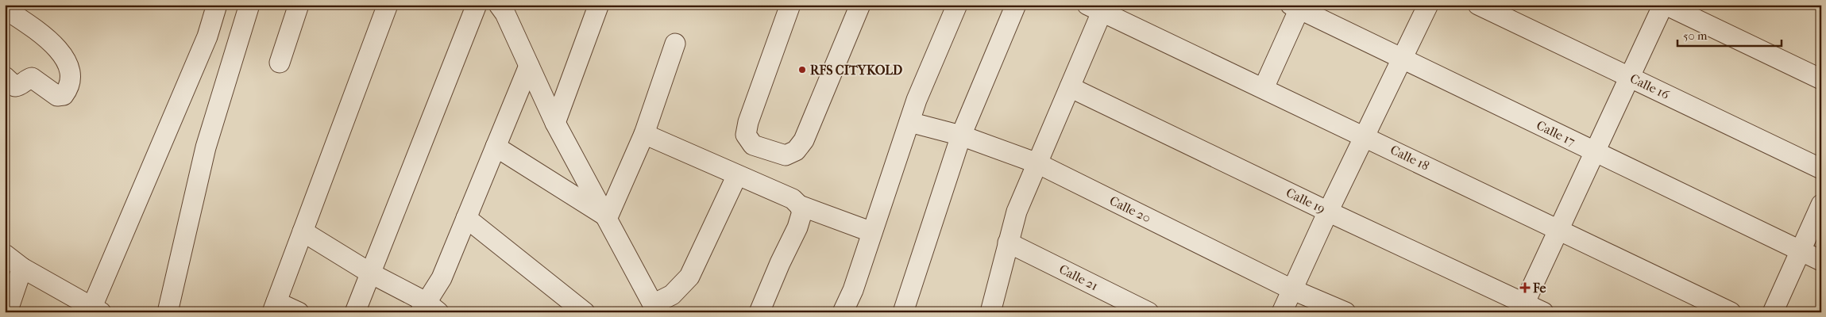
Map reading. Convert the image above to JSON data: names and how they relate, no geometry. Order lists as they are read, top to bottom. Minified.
{"streets":{"street":["Calle 16","Calle 17","Calle 18","Calle 19","Calle 20","Calle 21"]},"places":{"other":["RFS CITYKOLD"],"health":["Fe"]},"scale_bar":"50 m"}
